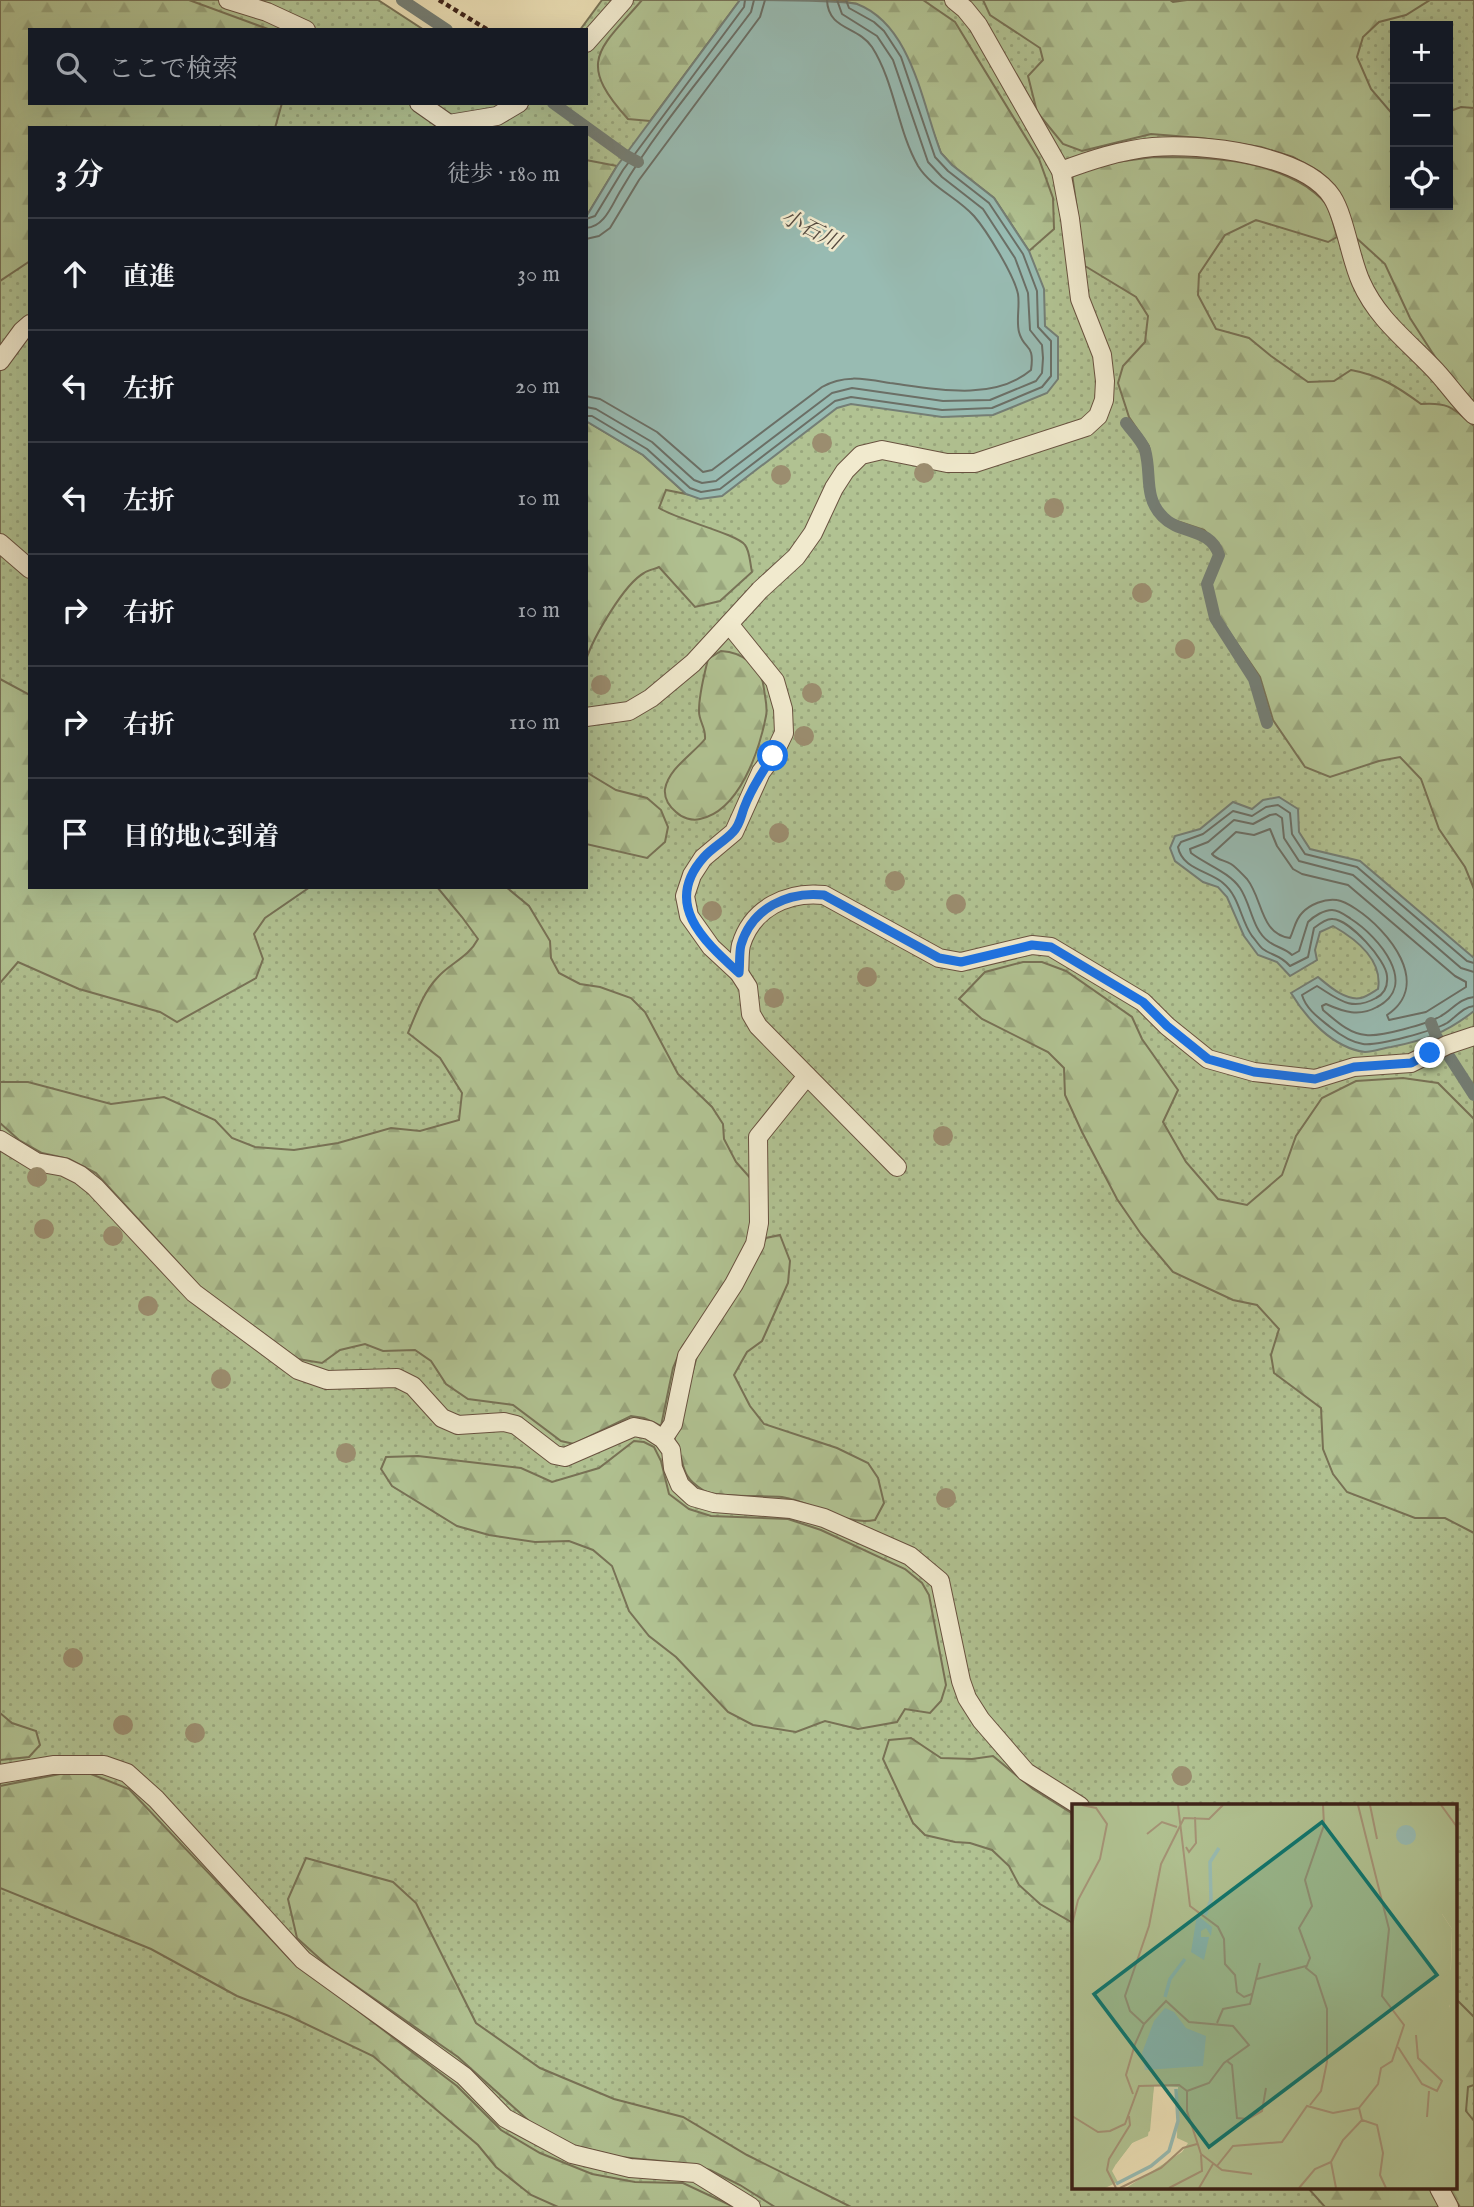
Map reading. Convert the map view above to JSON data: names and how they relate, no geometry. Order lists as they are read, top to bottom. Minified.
{"water":["小石川"],"page":{"map_buttons":["+","−"],"search":"ここで検索","heading":["3 分","徒歩 · 180 m"],"list":[["直進","30 m"],["左折","20 m"],["左折","10 m"],["右折","10 m"],["右折","110 m"],"目的地に到着"]}}
